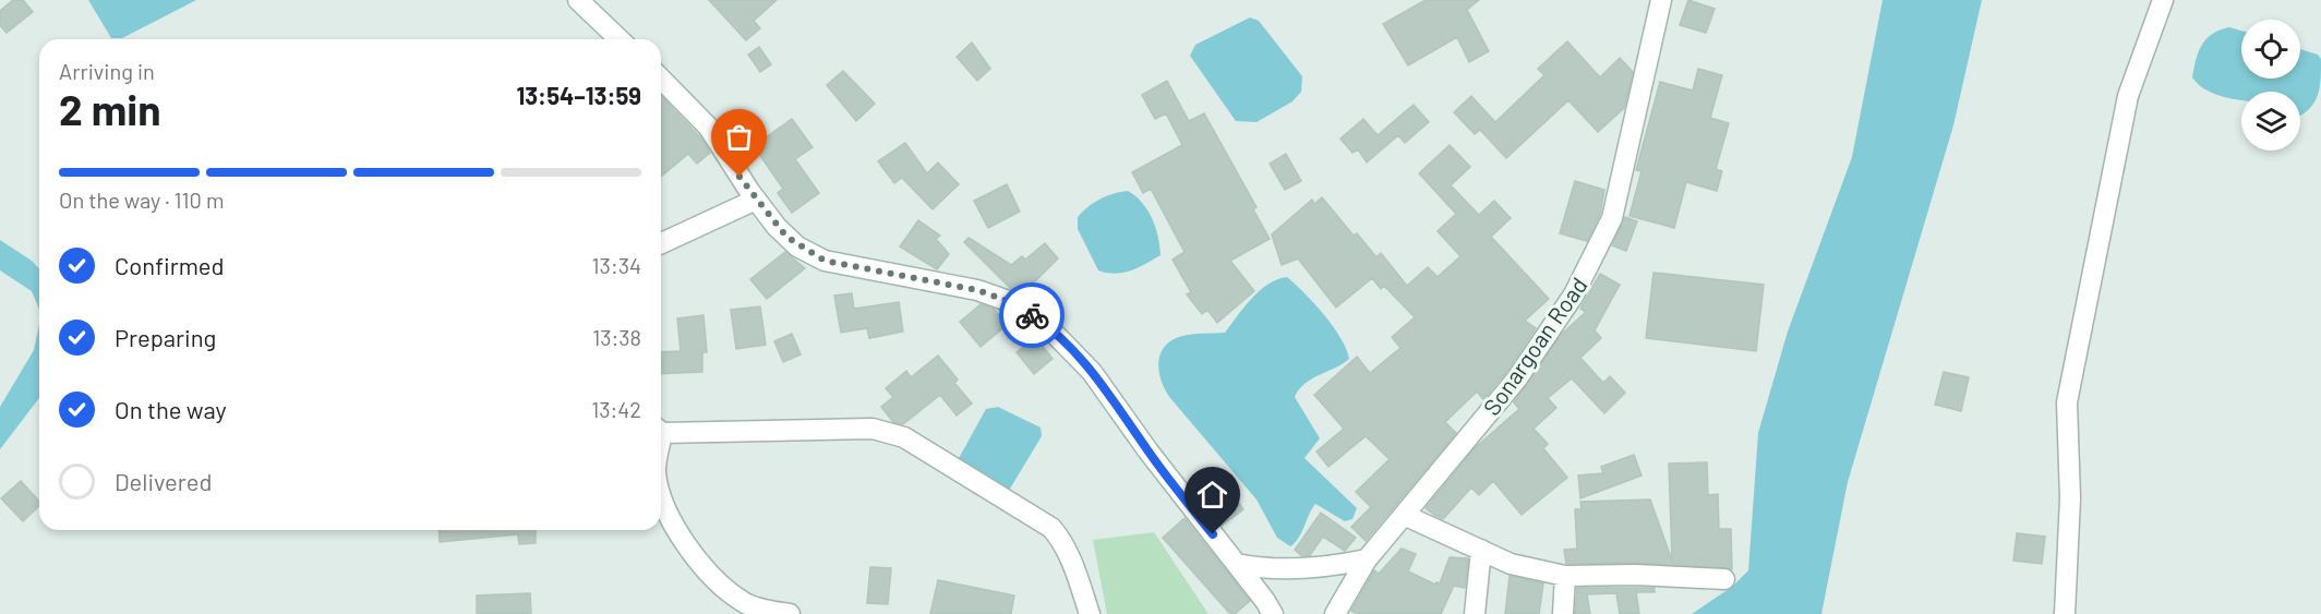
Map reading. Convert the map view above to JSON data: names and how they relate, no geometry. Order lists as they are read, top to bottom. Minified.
{"streets":{"street":["Sonargoan Road"]},"page":{"heading":["2 min","Arriving in","13:54–13:59"],"bar":"On the way · 110 m","list":[["Confirmed","13:34"],["Preparing","13:38"],["On the way","13:42"],"Delivered"]}}
